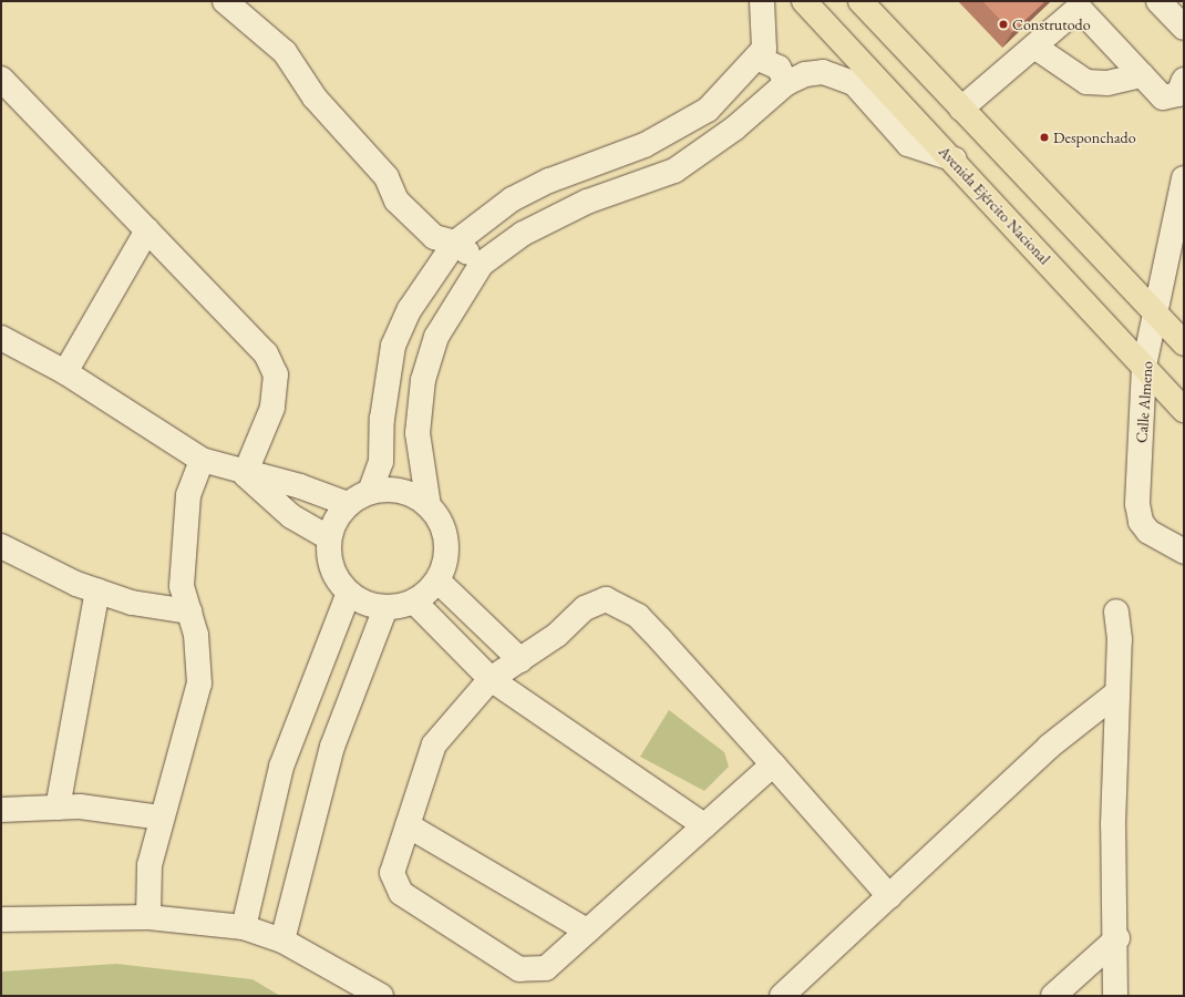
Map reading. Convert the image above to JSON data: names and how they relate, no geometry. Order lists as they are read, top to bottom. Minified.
{"streets":{"main road":["Avenida Ejército Nacional"],"street":["Calle Almeno"]},"crossings":[["Avenida Ejército Nacional","Calle Almeno"]],"places":["Construtodo","Desponchado"]}
